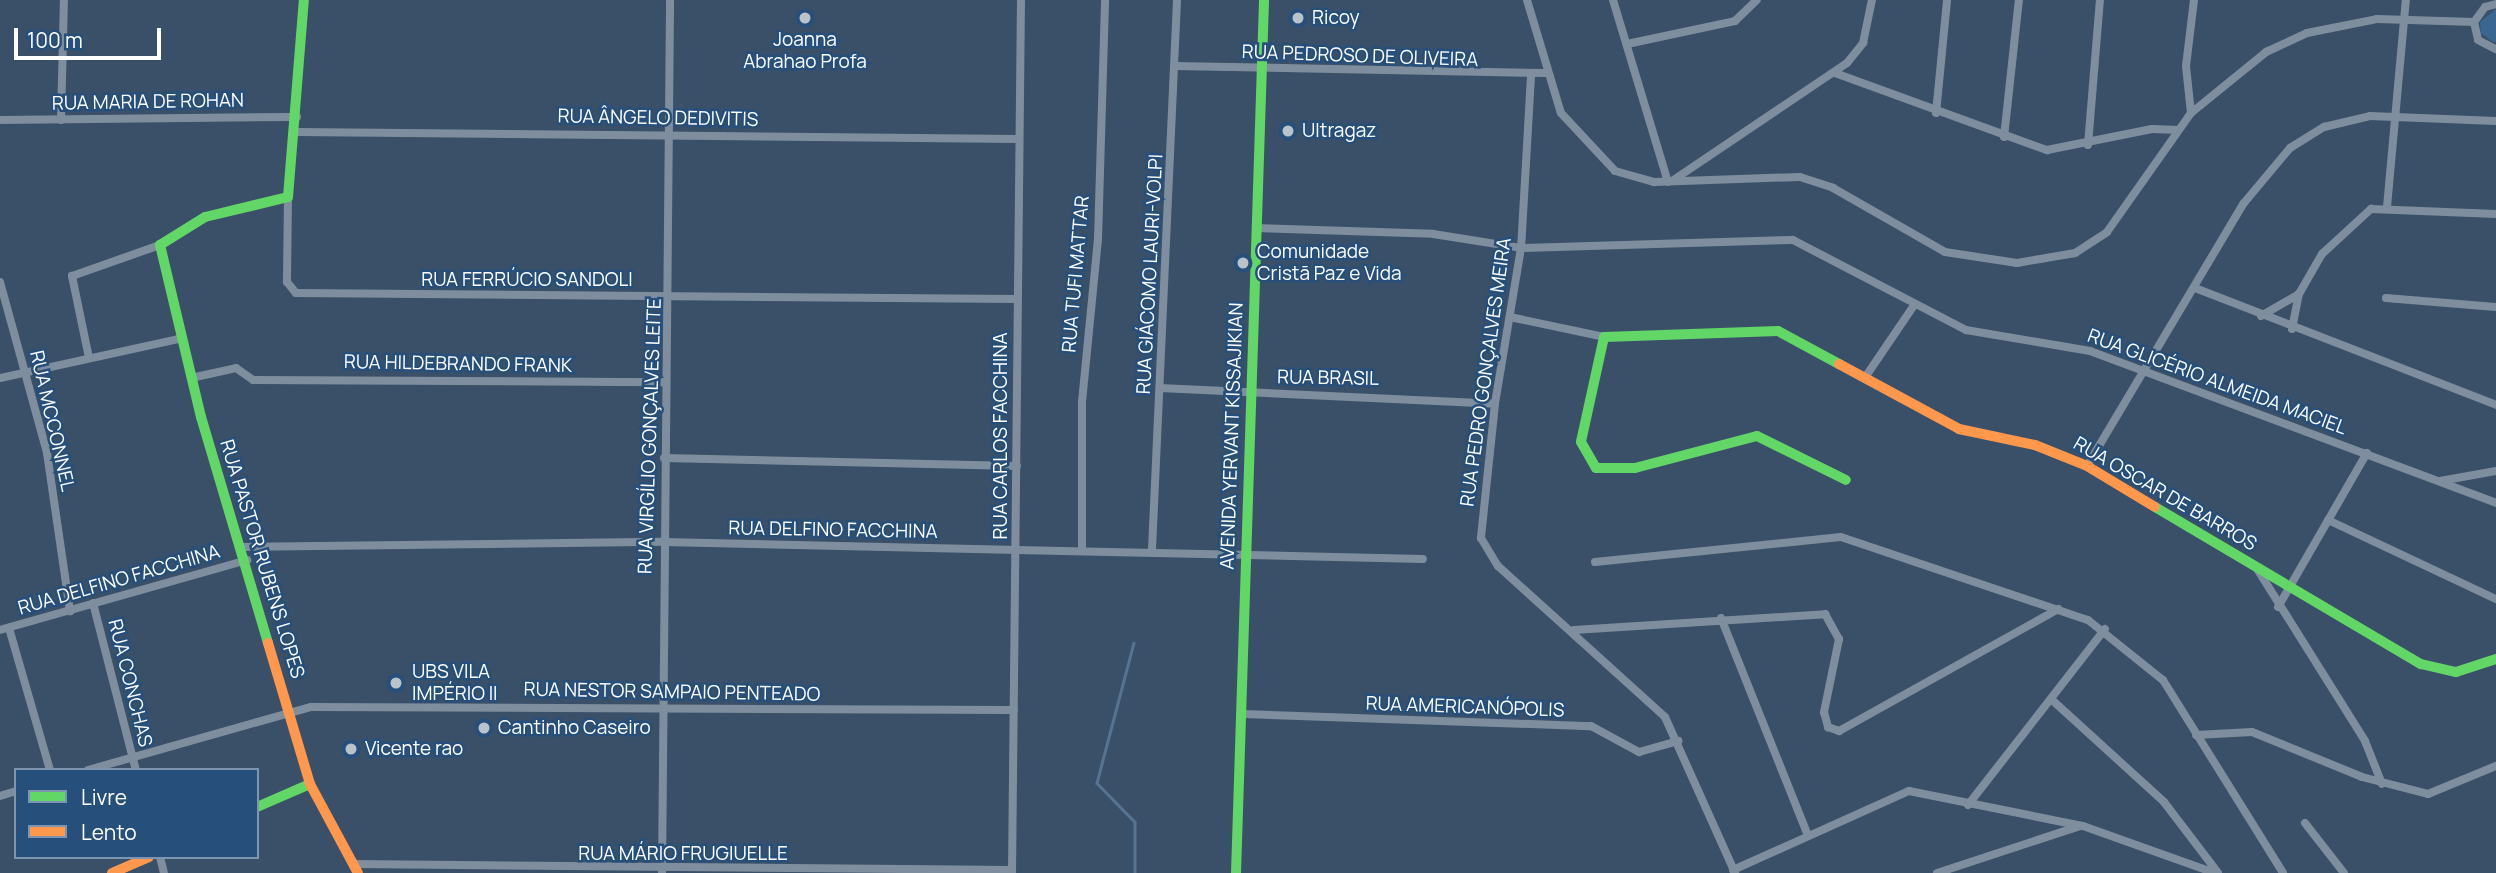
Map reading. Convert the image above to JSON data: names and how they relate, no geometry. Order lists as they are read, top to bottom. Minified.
{"streets":{"street":["RUA PEDROSO DE OLIVEIRA","RUA MARIA DE ROHAN","RUA ÂNGELO DEDIVITIS","RUA TUFI MATTAR","RUA GIÁCOMO LAURI-VOLPI","RUA FERRÚCIO SANDOLI","RUA HILDEBRANDO FRANK","RUA PEDRO GONÇALVES MEIRA","RUA BRASIL","RUA GLICÉRIO ALMEIDA MACIEL","RUA MCCONNEL","RUA VIRGÍLIO GONÇALVES LEITE","RUA CARLOS FACCHINA","AVENIDA YERVANT KISSAJIKIAN","RUA OSCAR DE BARROS","RUA DELFINO FACCHINA","RUA PASTOR RUBENS LOPES","RUA CONCHAS","RUA NESTOR SAMPAIO PENTEADO","RUA AMERICANÓPOLIS","RUA MÁRIO FRUGIUELLE"]},"crossings":[["RUA PEDROSO DE OLIVEIRA","RUA GIÁCOMO LAURI-VOLPI"],["RUA PEDROSO DE OLIVEIRA","RUA PEDRO GONÇALVES MEIRA"],["RUA PEDROSO DE OLIVEIRA","AVENIDA YERVANT KISSAJIKIAN"],["RUA ÂNGELO DEDIVITIS","RUA VIRGÍLIO GONÇALVES LEITE"],["RUA ÂNGELO DEDIVITIS","RUA CARLOS FACCHINA"],["RUA TUFI MATTAR","RUA DELFINO FACCHINA"],["RUA GIÁCOMO LAURI-VOLPI","RUA BRASIL"],["RUA GIÁCOMO LAURI-VOLPI","RUA DELFINO FACCHINA"],["RUA FERRÚCIO SANDOLI","RUA VIRGÍLIO GONÇALVES LEITE"],["RUA FERRÚCIO SANDOLI","RUA CARLOS FACCHINA"],["RUA HILDEBRANDO FRANK","RUA VIRGÍLIO GONÇALVES LEITE"],["RUA HILDEBRANDO FRANK","RUA PASTOR RUBENS LOPES"],["RUA PEDRO GONÇALVES MEIRA","RUA BRASIL"],["RUA PEDRO GONÇALVES MEIRA","RUA GLICÉRIO ALMEIDA MACIEL"],["RUA PEDRO GONÇALVES MEIRA","RUA OSCAR DE BARROS"],["RUA PEDRO GONÇALVES MEIRA","RUA AMERICANÓPOLIS"],["RUA BRASIL","AVENIDA YERVANT KISSAJIKIAN"],["RUA GLICÉRIO ALMEIDA MACIEL","AVENIDA YERVANT KISSAJIKIAN"],["RUA MCCONNEL","RUA DELFINO FACCHINA"],["RUA VIRGÍLIO GONÇALVES LEITE","RUA DELFINO FACCHINA"],["RUA VIRGÍLIO GONÇALVES LEITE","RUA NESTOR SAMPAIO PENTEADO"],["RUA VIRGÍLIO GONÇALVES LEITE","RUA MÁRIO FRUGIUELLE"],["RUA CARLOS FACCHINA","RUA DELFINO FACCHINA"],["RUA CARLOS FACCHINA","RUA NESTOR SAMPAIO PENTEADO"],["RUA CARLOS FACCHINA","RUA MÁRIO FRUGIUELLE"],["AVENIDA YERVANT KISSAJIKIAN","RUA DELFINO FACCHINA"],["AVENIDA YERVANT KISSAJIKIAN","RUA AMERICANÓPOLIS"],["RUA DELFINO FACCHINA","RUA PASTOR RUBENS LOPES"],["RUA DELFINO FACCHINA","RUA CONCHAS"],["RUA PASTOR RUBENS LOPES","RUA NESTOR SAMPAIO PENTEADO"],["RUA PASTOR RUBENS LOPES","RUA MÁRIO FRUGIUELLE"],["RUA CONCHAS","RUA NESTOR SAMPAIO PENTEADO"]],"places":["Joanna Abrahao Profa","Ricoy","Ultragaz","Comunidade Cristã Paz e Vida","UBS VILA IMPÉRIO II","Cantinho Caseiro","Vicente rao"],"legend":["Livre","Lento"],"scale_bar":"100 m"}
